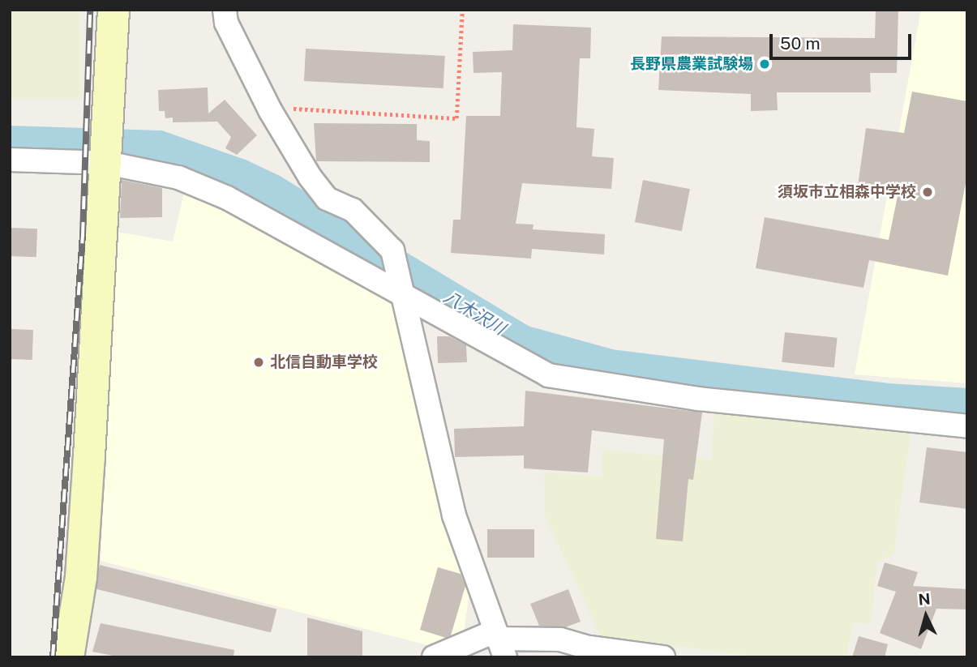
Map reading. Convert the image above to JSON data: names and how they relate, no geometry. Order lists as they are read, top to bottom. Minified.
{"water":["八木沢川"],"places":["長野県農業試験場","須坂市立相森中学校","北信自動車学校"],"scale_bar":"50 m","north":"top"}
